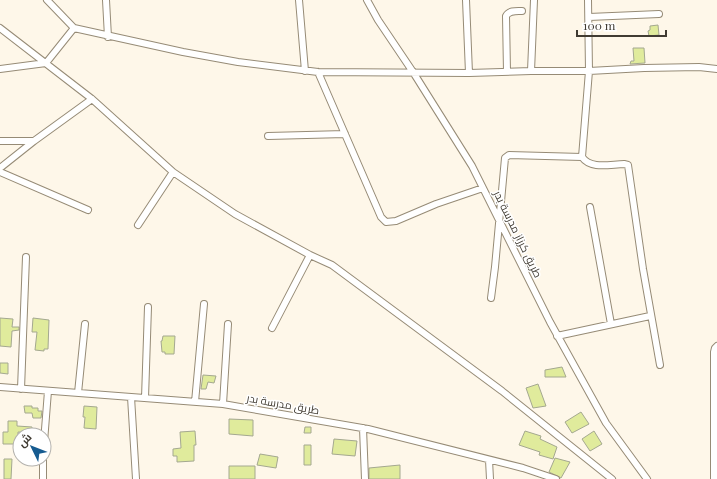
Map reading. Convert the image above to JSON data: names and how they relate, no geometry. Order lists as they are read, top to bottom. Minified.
{"streets":{"street":["طريق كرزاز مدرسة بدر","طريق مدرسة بدر"]},"scale_bar":"100 m","north":"top left"}
